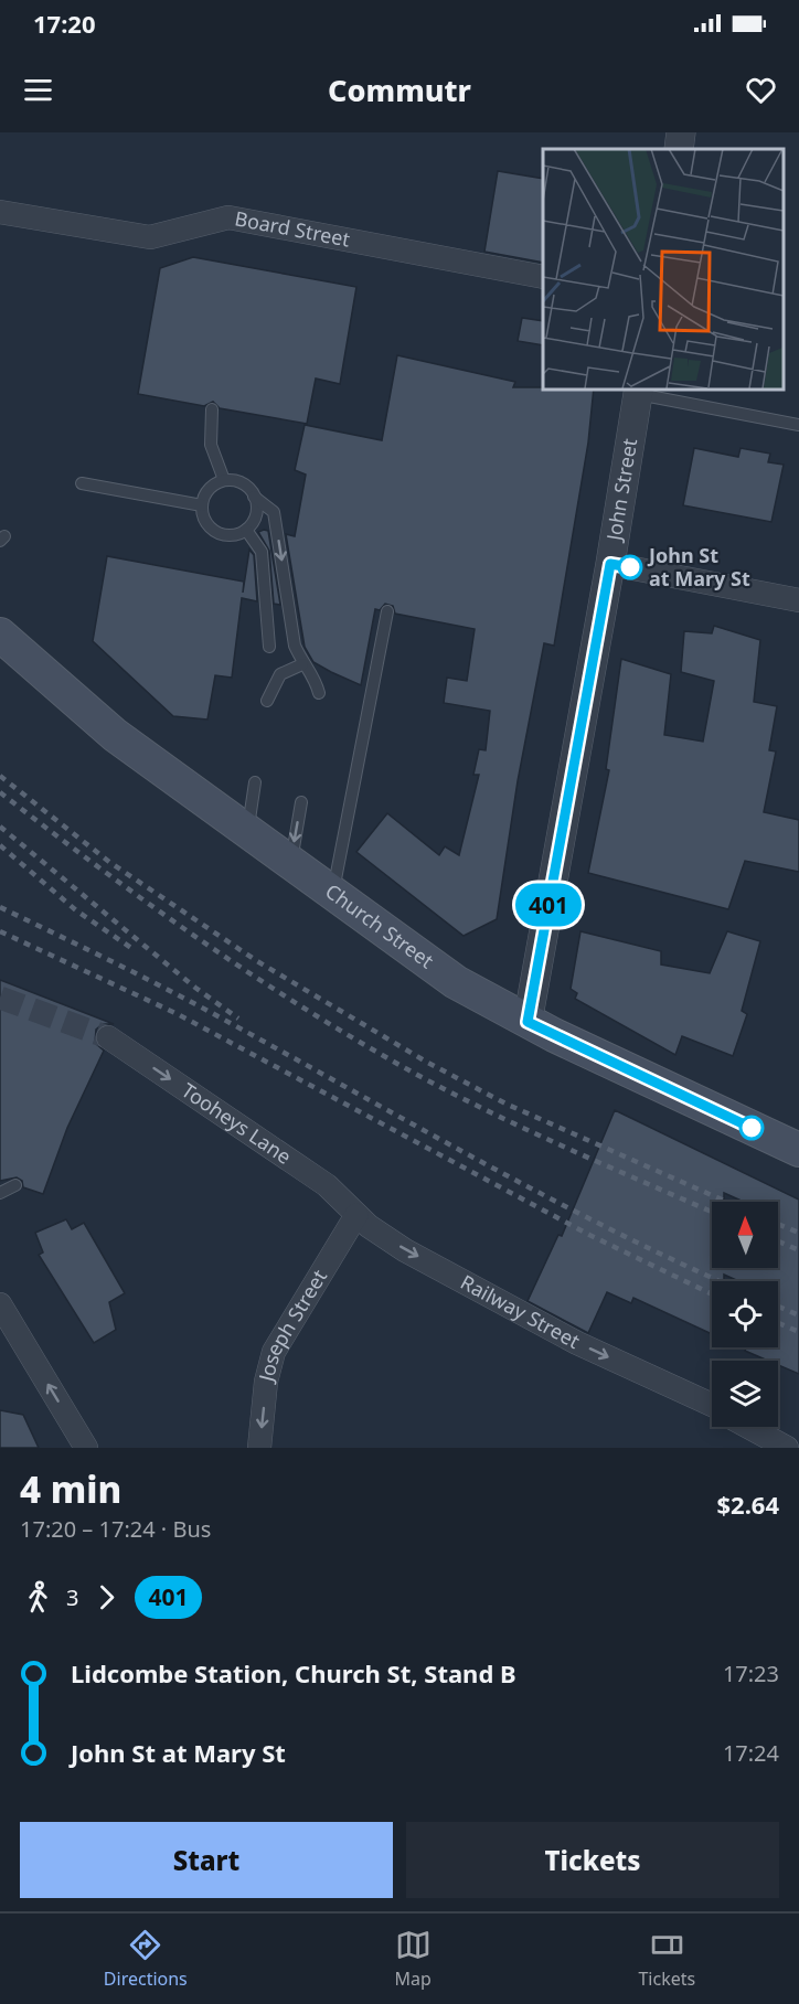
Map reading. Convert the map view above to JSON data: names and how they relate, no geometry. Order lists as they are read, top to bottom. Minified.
{"streets":{"main road":["Church Street"],"street":["Board Street","John Street","Tooheys Lane","Railway Street","Joseph Street"]},"crossings":[["John Street","Church Street"],["Tooheys Lane","Railway Street"],["Tooheys Lane","Joseph Street"],["Railway Street","Joseph Street"]],"one_way":["Tooheys Lane","Railway Street","Joseph Street"],"places":["John St at Mary St"],"lines":["bus line 401"],"north":"top","page":{"status":"17:20","header":"Commutr","on_map":"401","heading":["4 min","17:20 – 17:24 · Bus","$2.64"],"legs":["3","401"],"list":[{"name":"Lidcombe Station, Church St, Stand B","value":"17:23"},{"name":"John St at Mary St","value":"17:24"}],"buttons":["Start","Tickets"],"tabs":["Directions","Map","Tickets"]}}
